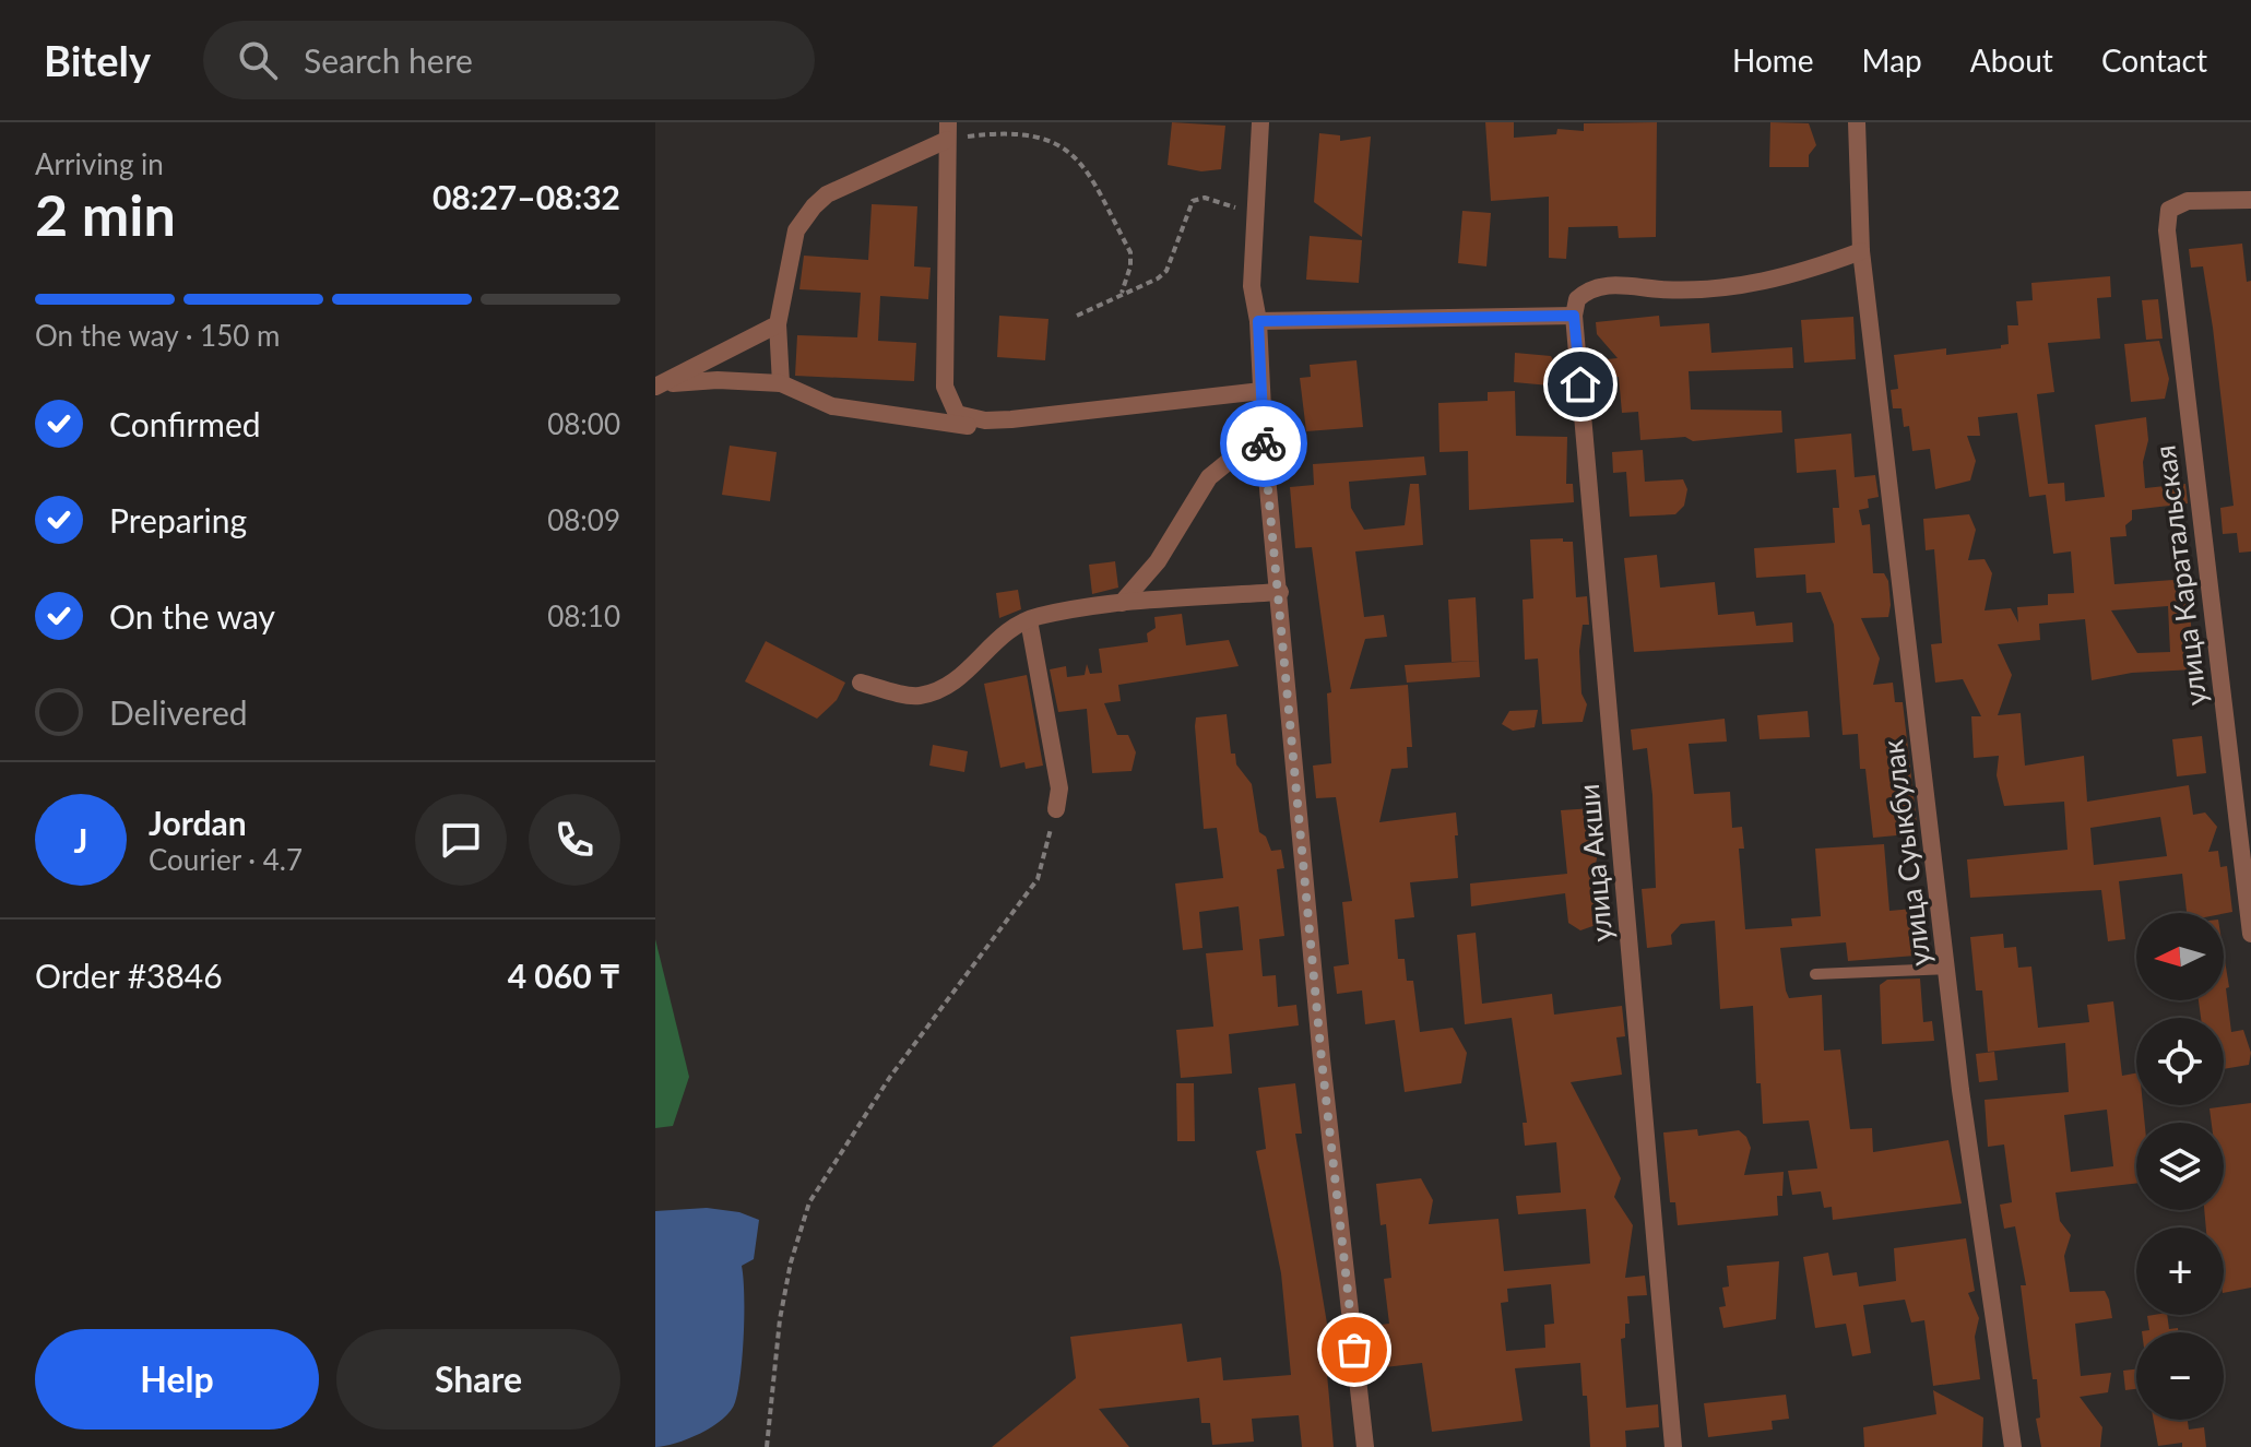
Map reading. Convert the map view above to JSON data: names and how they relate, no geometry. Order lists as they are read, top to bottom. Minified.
{"streets":{"street":["улица Каратальская","улица Суыкбулак","улица Акши"]},"north":"left","page":{"header":"Bitely","search":"Search here","nav":["Home","Map","About","Contact"],"heading":["2 min","Arriving in","08:27–08:32"],"panel":["Jordan","Courier · 4.7","Order #3846","4 060 ₸"],"bar":"On the way · 150 m","list":[["Confirmed","08:00"],["Preparing","08:09"],["On the way","08:10"],"Delivered"],"round":"J","map_buttons":["+","−"],"buttons":["Help","Share"]}}
